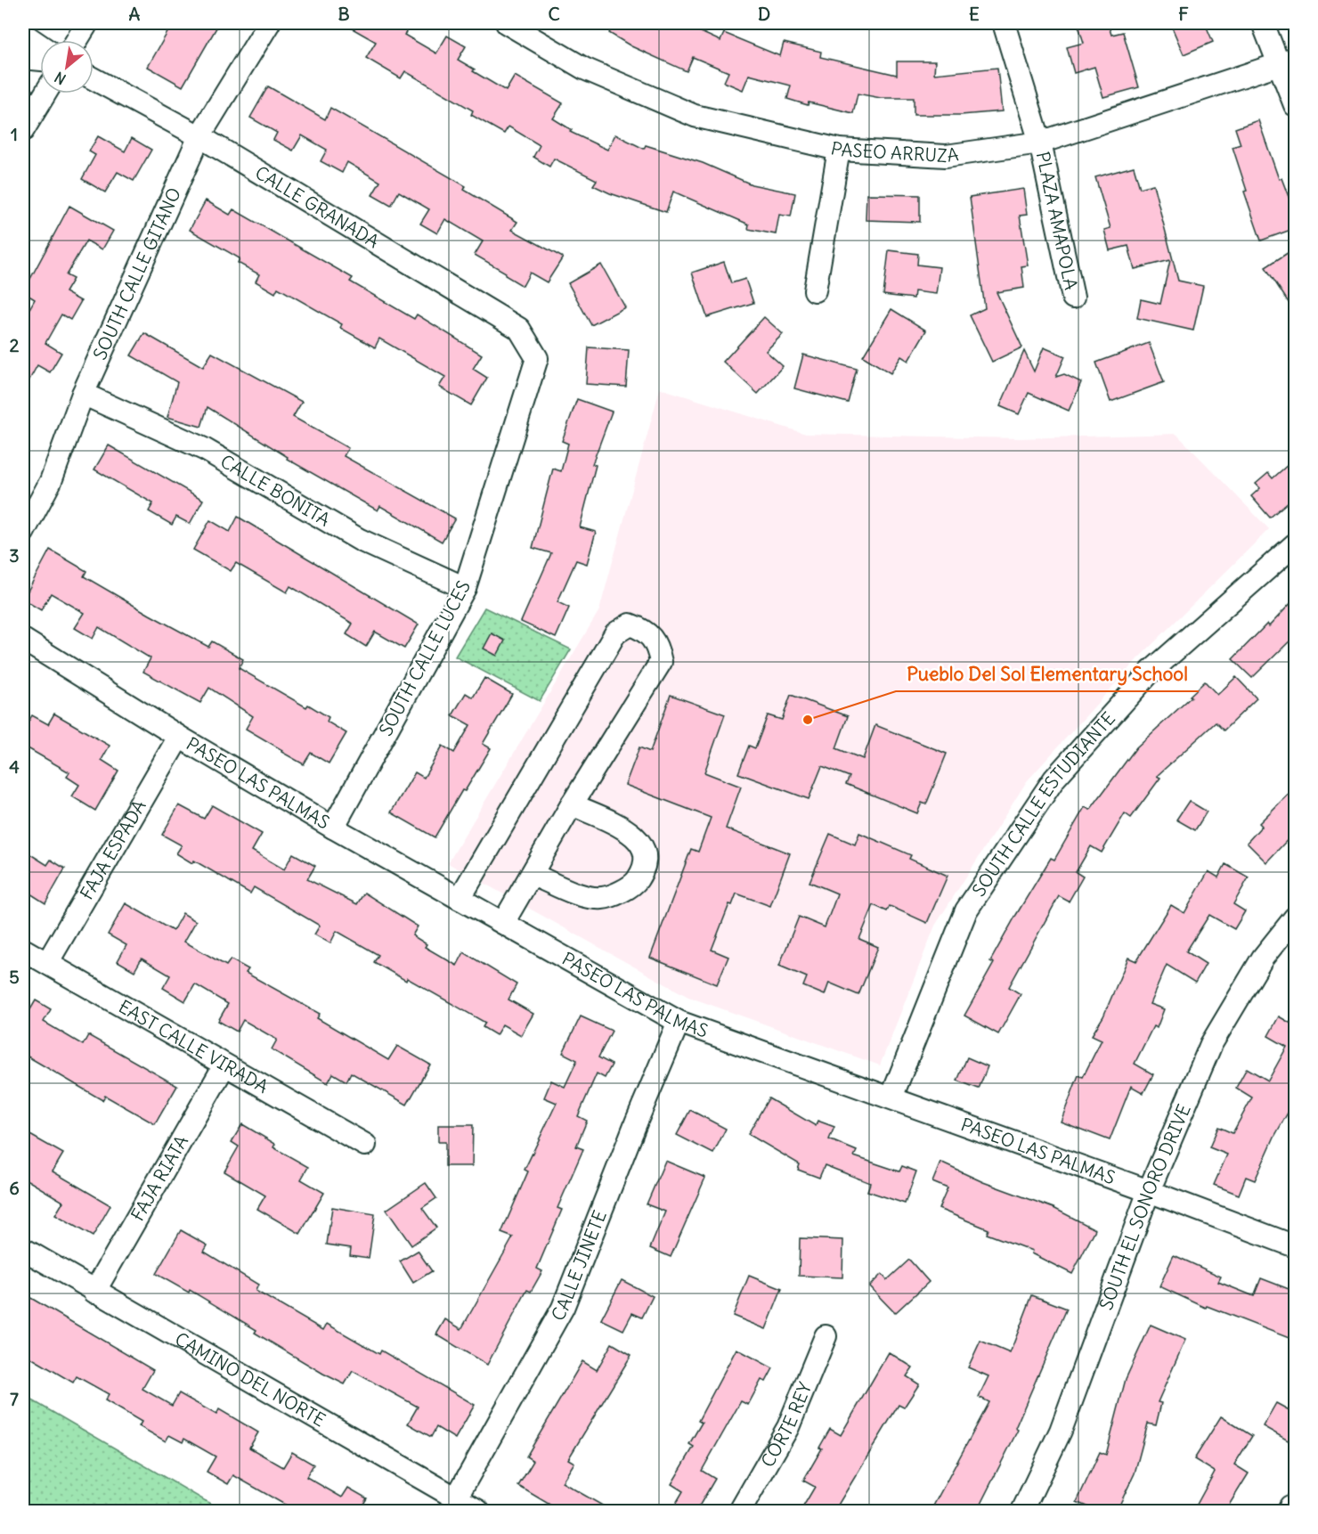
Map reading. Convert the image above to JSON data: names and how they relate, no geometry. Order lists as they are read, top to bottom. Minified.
{"streets":{"street":["PASEO ARRUZA","CALLE GRANADA","PLAZA AMAPOLA","SOUTH CALLE GITANO","CALLE BONITA","SOUTH CALLE LUCES","PASEO LAS PALMAS","SOUTH CALLE ESTUDIANTE","FAJA ESPADA","EAST CALLE VIRADA","FAJA RIATA","SOUTH EL SONORO DRIVE","CALLE JINETE","CAMINO DEL NORTE","CORTE REY"]},"crossings":[["PASEO ARRUZA","PLAZA AMAPOLA"],["CALLE GRANADA","SOUTH CALLE GITANO"],["CALLE GRANADA","SOUTH CALLE LUCES"],["SOUTH CALLE GITANO","CALLE BONITA"],["CALLE BONITA","SOUTH CALLE LUCES"],["SOUTH CALLE LUCES","PASEO LAS PALMAS"],["PASEO LAS PALMAS","SOUTH CALLE ESTUDIANTE"],["PASEO LAS PALMAS","FAJA ESPADA"],["PASEO LAS PALMAS","SOUTH EL SONORO DRIVE"],["PASEO LAS PALMAS","CALLE JINETE"],["FAJA ESPADA","EAST CALLE VIRADA"],["EAST CALLE VIRADA","FAJA RIATA"],["FAJA RIATA","CAMINO DEL NORTE"],["CALLE JINETE","CAMINO DEL NORTE"]],"places":["Pueblo Del Sol Elementary School"],"north":"bottom left","grid":{"columns":["A","B","C","D","E","F"],"rows":["1","2","3","4","5","6","7"]}}
